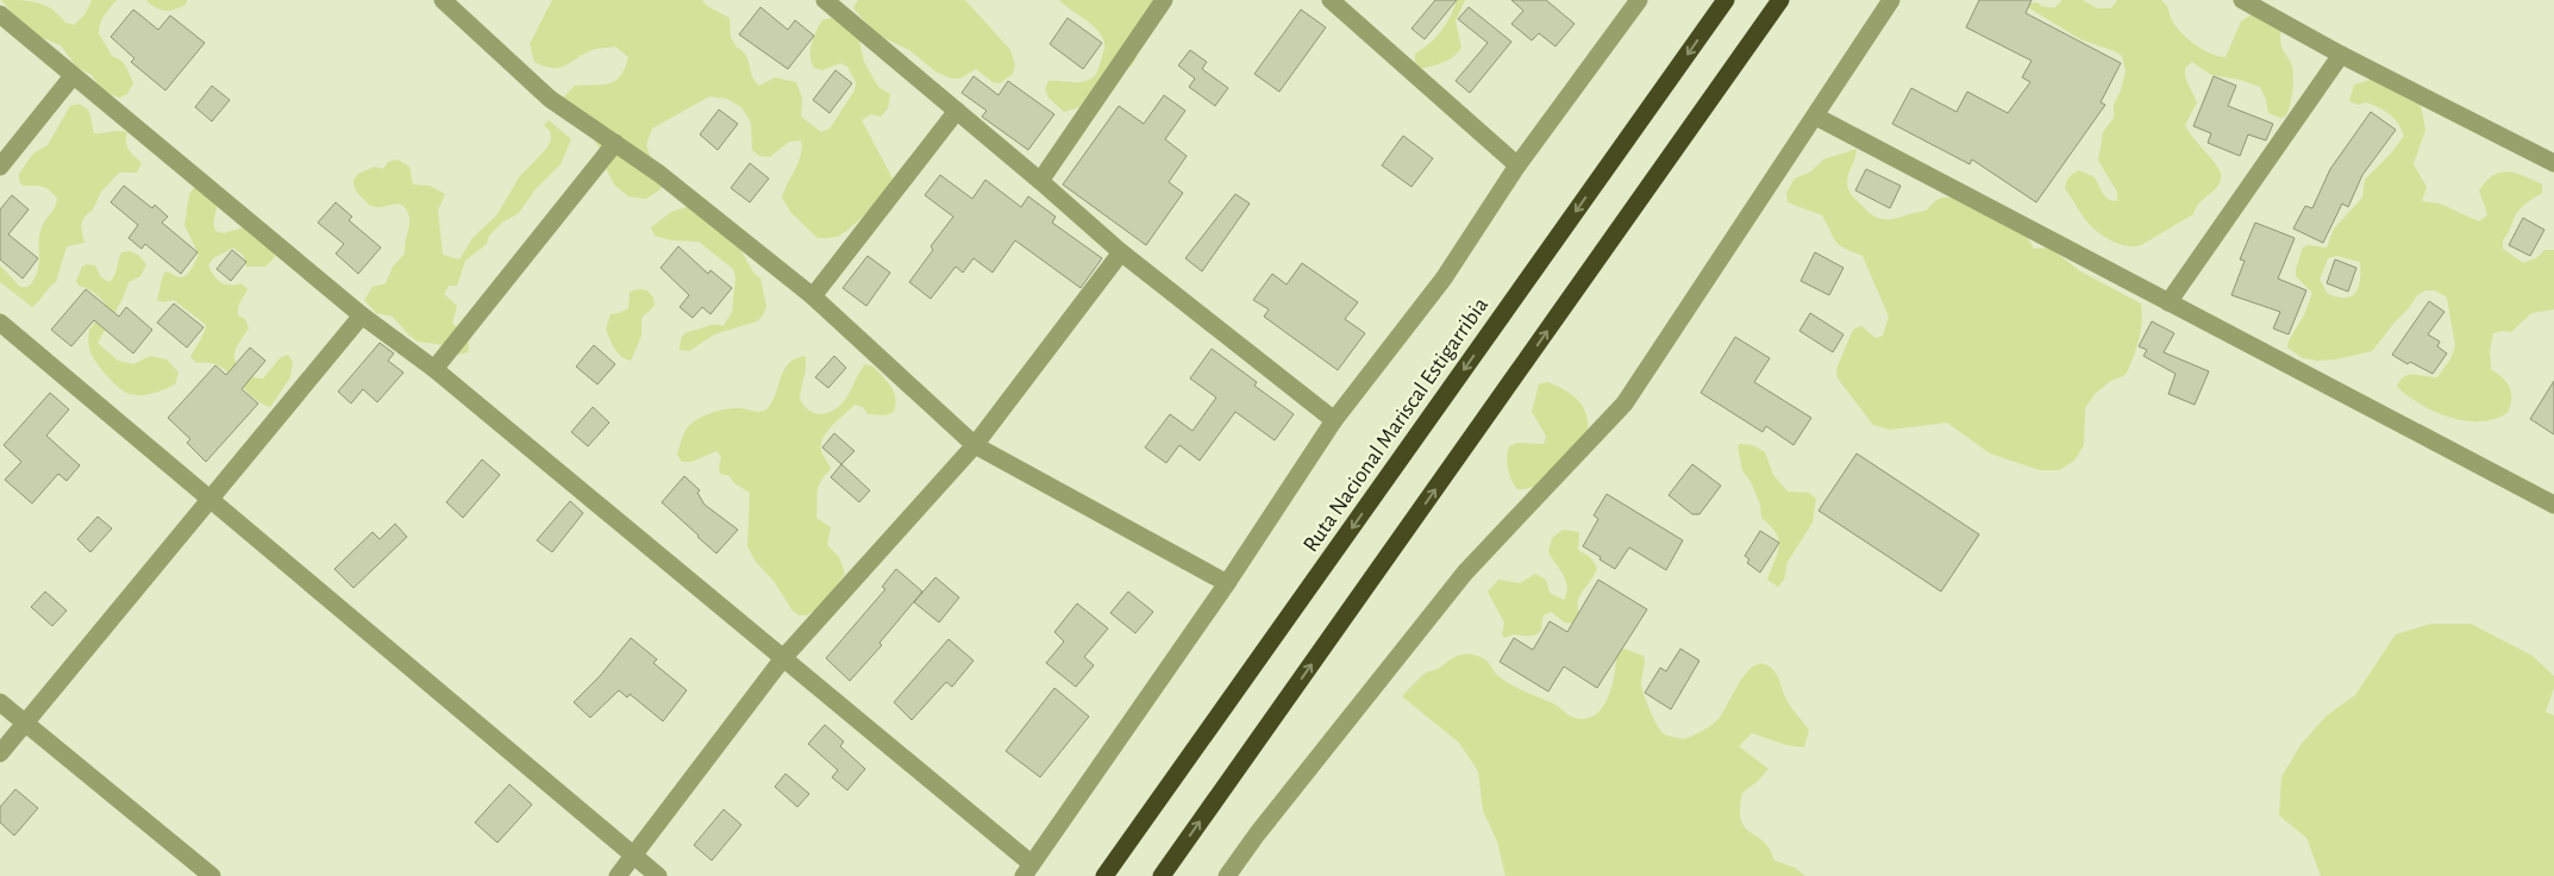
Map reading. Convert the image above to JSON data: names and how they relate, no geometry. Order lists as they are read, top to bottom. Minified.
{"streets":{"highway":["Ruta Nacional Mariscal Estigarribia"]}}
